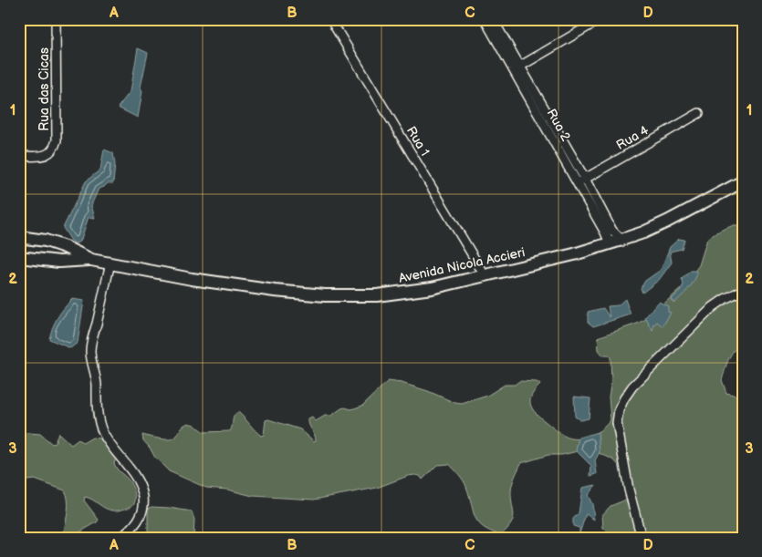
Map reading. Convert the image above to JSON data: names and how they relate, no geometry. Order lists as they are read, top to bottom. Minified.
{"streets":{"street":["Rua das Cicas","Rua 2","Rua 4","Rua 1","Avenida Nicola Accieri"]},"crossings":[["Rua 2","Rua 4"],["Rua 2","Avenida Nicola Accieri"],["Rua 1","Avenida Nicola Accieri"]],"grid":{"columns":["A","B","C","D"],"rows":["1","2","3"]}}
